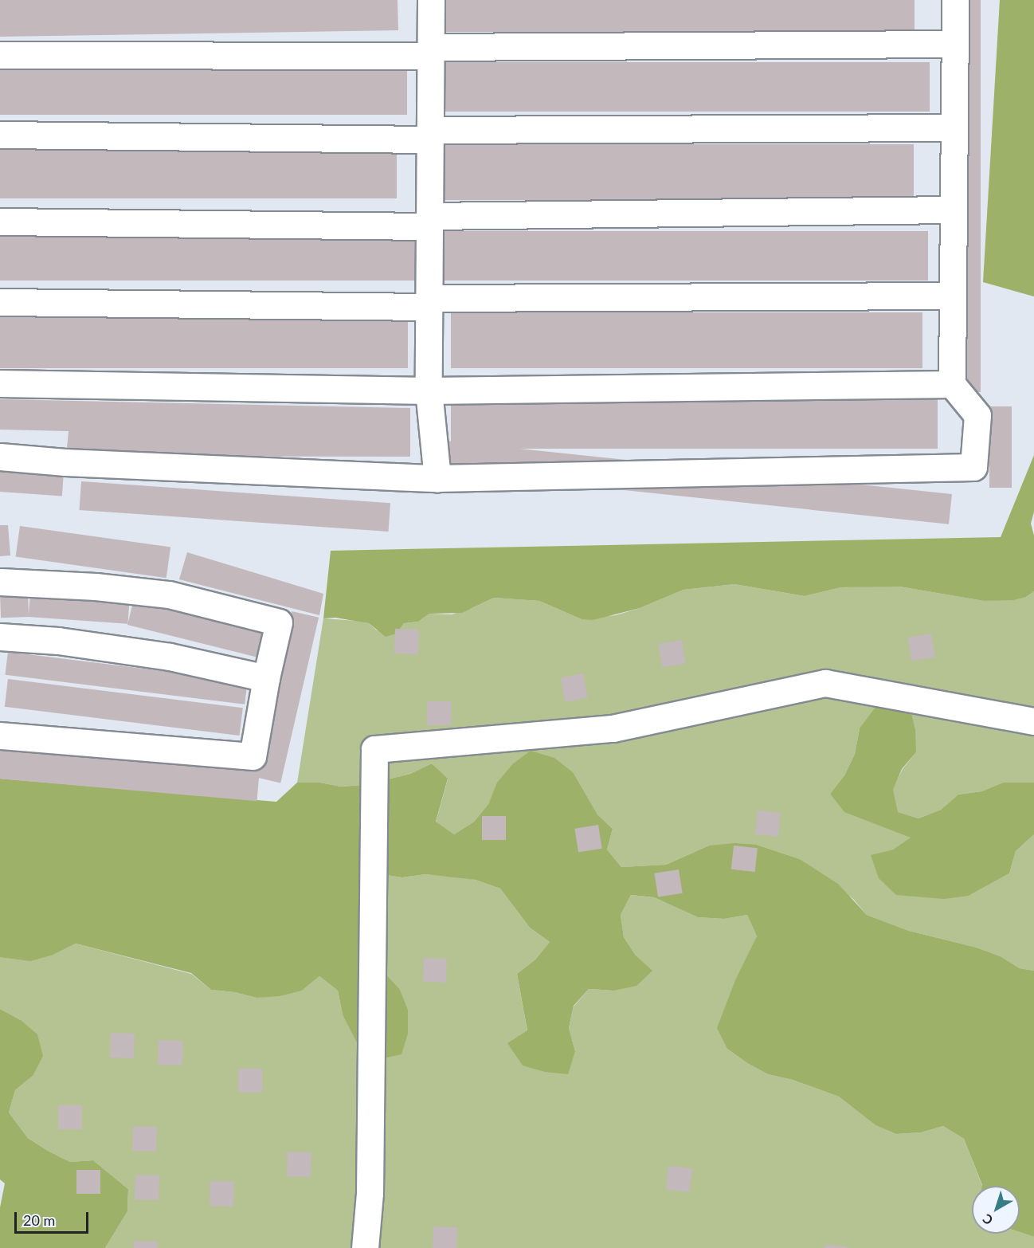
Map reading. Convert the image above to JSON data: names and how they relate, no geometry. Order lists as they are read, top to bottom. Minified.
{"scale_bar":"20 m","north":"bottom left"}
